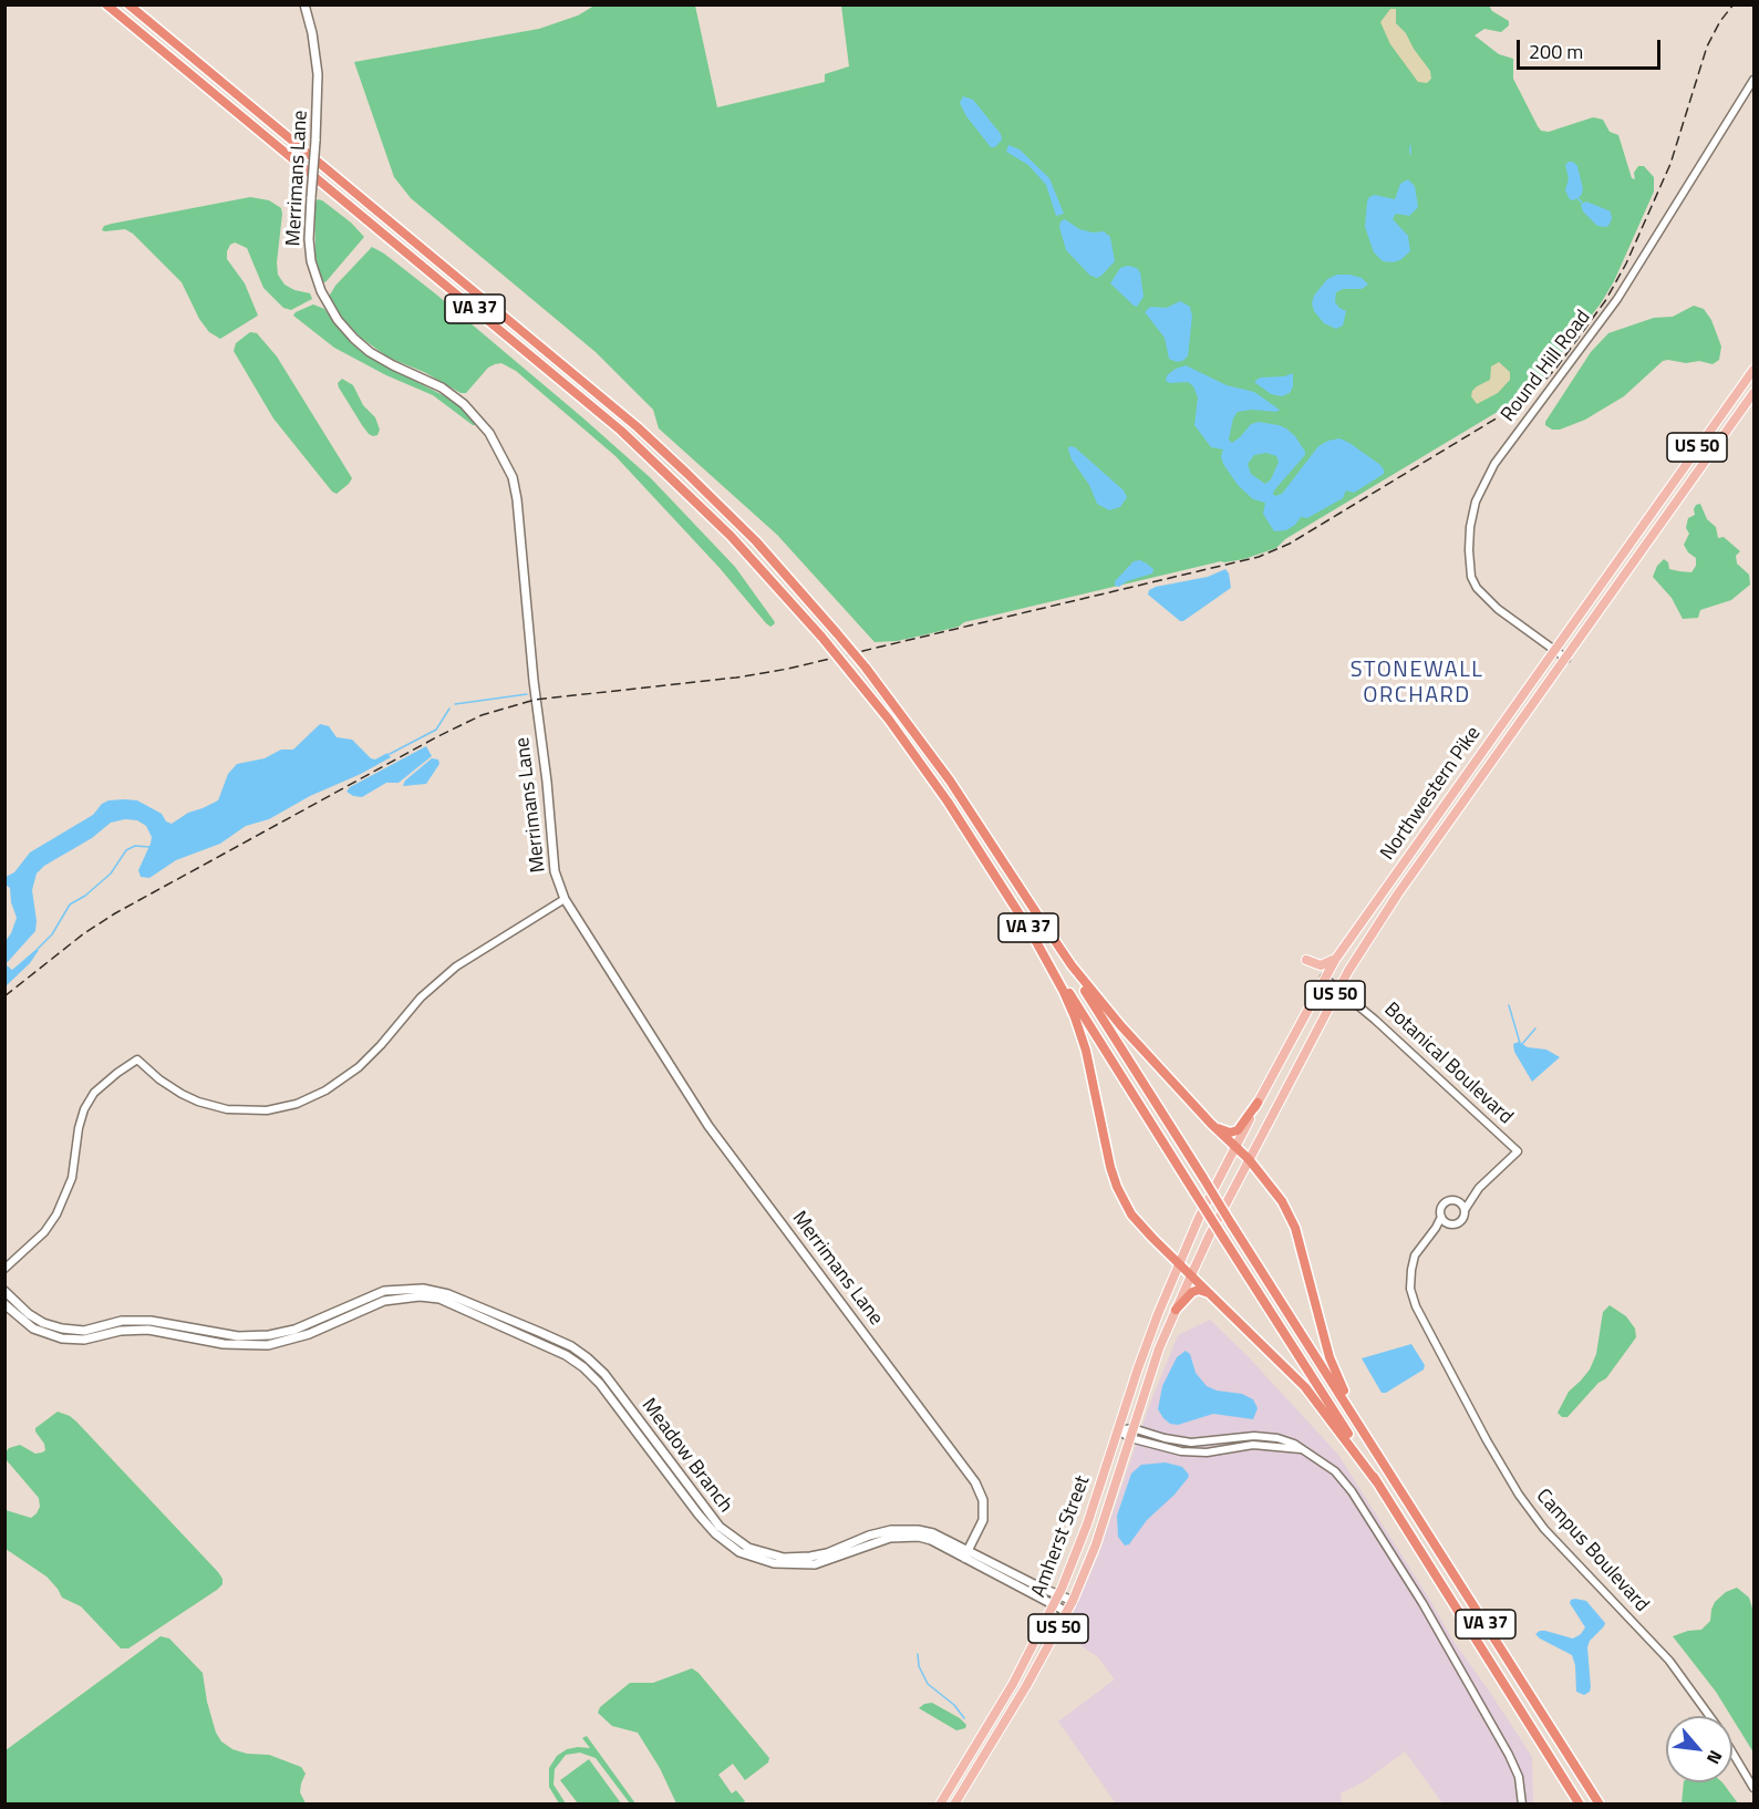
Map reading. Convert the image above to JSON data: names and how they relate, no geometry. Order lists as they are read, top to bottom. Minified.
{"streets":{"highway":["VA 37"],"main road":["Merrimans Lane","US 50","Northwestern Pike","Meadow Branch","Amherst Street"],"street":["Round Hill Road","Botanical Boulevard","Campus Boulevard"]},"crossings":[["Merrimans Lane","Meadow Branch"],["Round Hill Road","Northwestern Pike"],["Northwestern Pike","Botanical Boulevard"],["Northwestern Pike","Amherst Street"],["Botanical Boulevard","Campus Boulevard"]],"districts":["STONEWALL ORCHARD"],"scale_bar":"200 m","north":"bottom right"}
